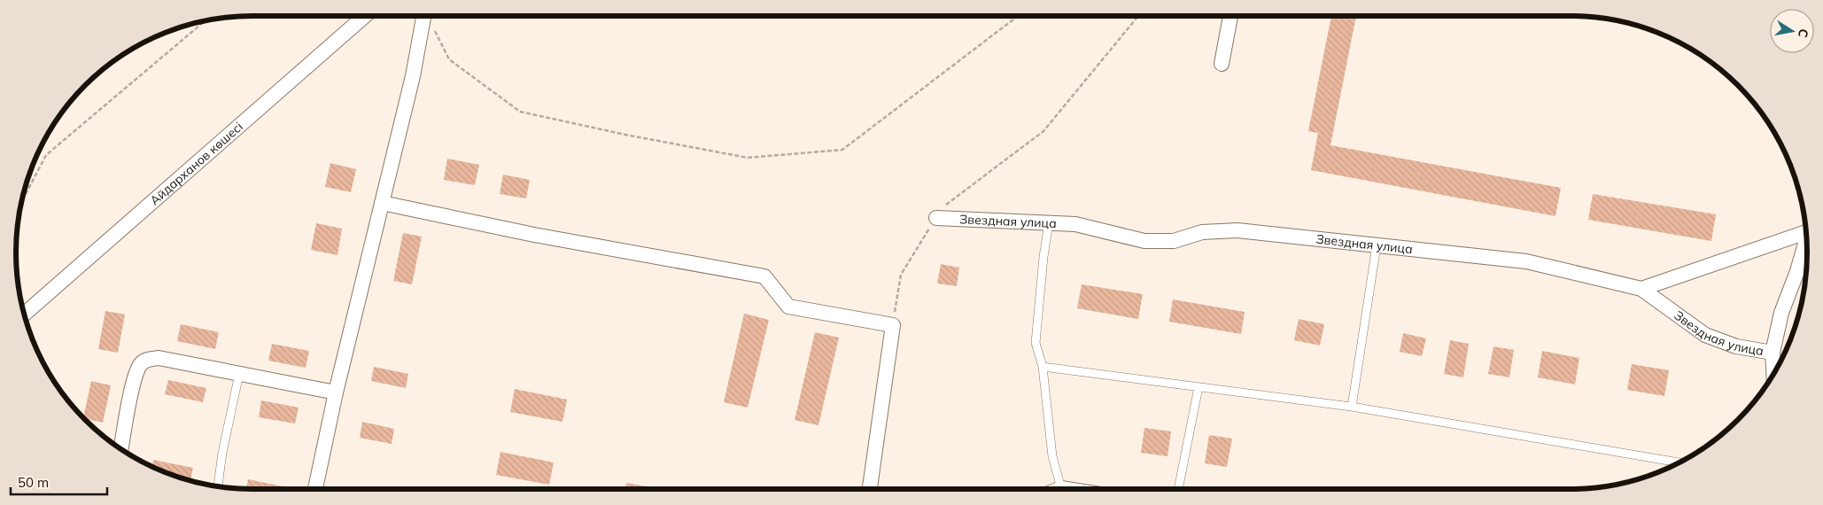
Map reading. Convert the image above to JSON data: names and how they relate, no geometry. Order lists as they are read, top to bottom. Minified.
{"streets":{"street":["Айдарханов көшесі","Звездная улица"]},"scale_bar":"50 m","north":"right"}
